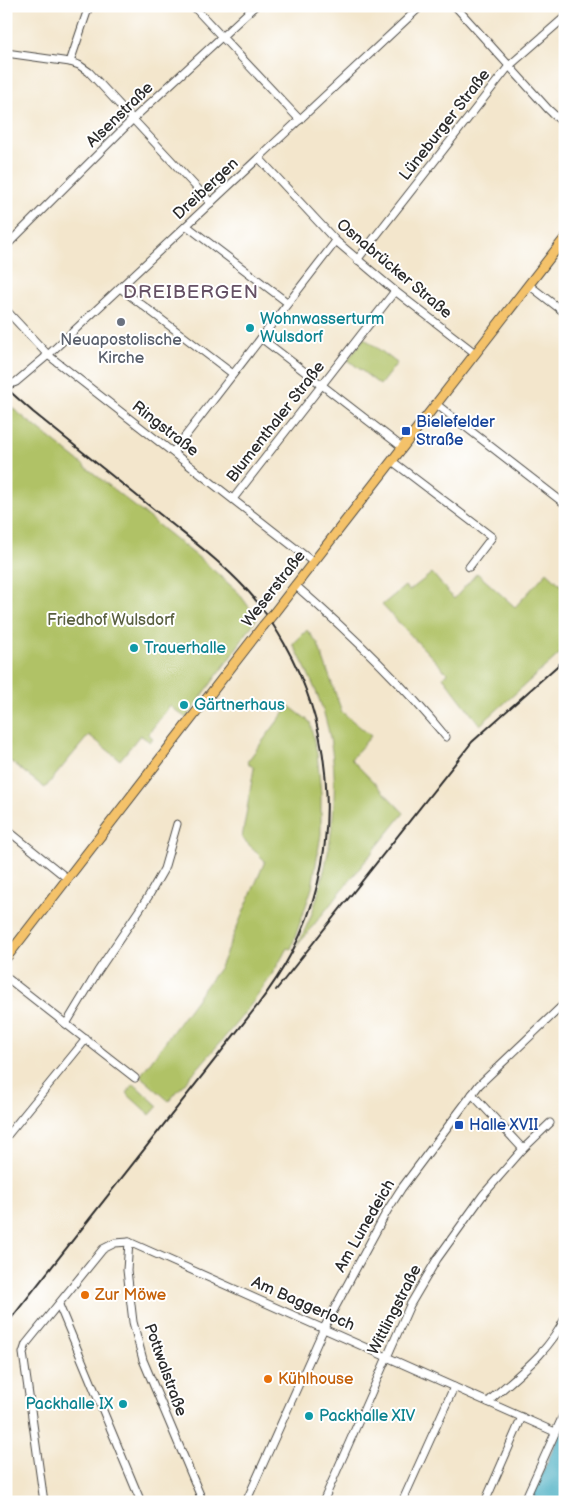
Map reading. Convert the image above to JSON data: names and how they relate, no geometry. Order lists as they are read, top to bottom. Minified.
{"streets":{"main road":["Weserstraße"],"street":["Alsenstraße","Lüneburger Straße","Dreibergen","Osnabrücker Straße","Blumenthaler Straße","Ringstraße","Am Lunedeich","Am Baggerloch","Wittlingstraße","Pottwalstraße"]},"crossings":[["Lüneburger Straße","Osnabrücker Straße"],["Dreibergen","Osnabrücker Straße"],["Dreibergen","Ringstraße"],["Osnabrücker Straße","Blumenthaler Straße"],["Osnabrücker Straße","Weserstraße"],["Blumenthaler Straße","Ringstraße"],["Ringstraße","Weserstraße"],["Am Lunedeich","Am Baggerloch"],["Am Baggerloch","Wittlingstraße"],["Am Baggerloch","Pottwalstraße"]],"districts":["DREIBERGEN"],"parks":["Friedhof Wulsdorf"],"places":{"other":["Neuapostolische Kirche","Wohnwasserturm Wulsdorf","Trauerhalle","Gärtnerhaus","Zur Möwe","Kühlhouse","Packhalle IX","Packhalle XIV"],"transit":["Bielefelder Straße","Halle XVII"]}}
